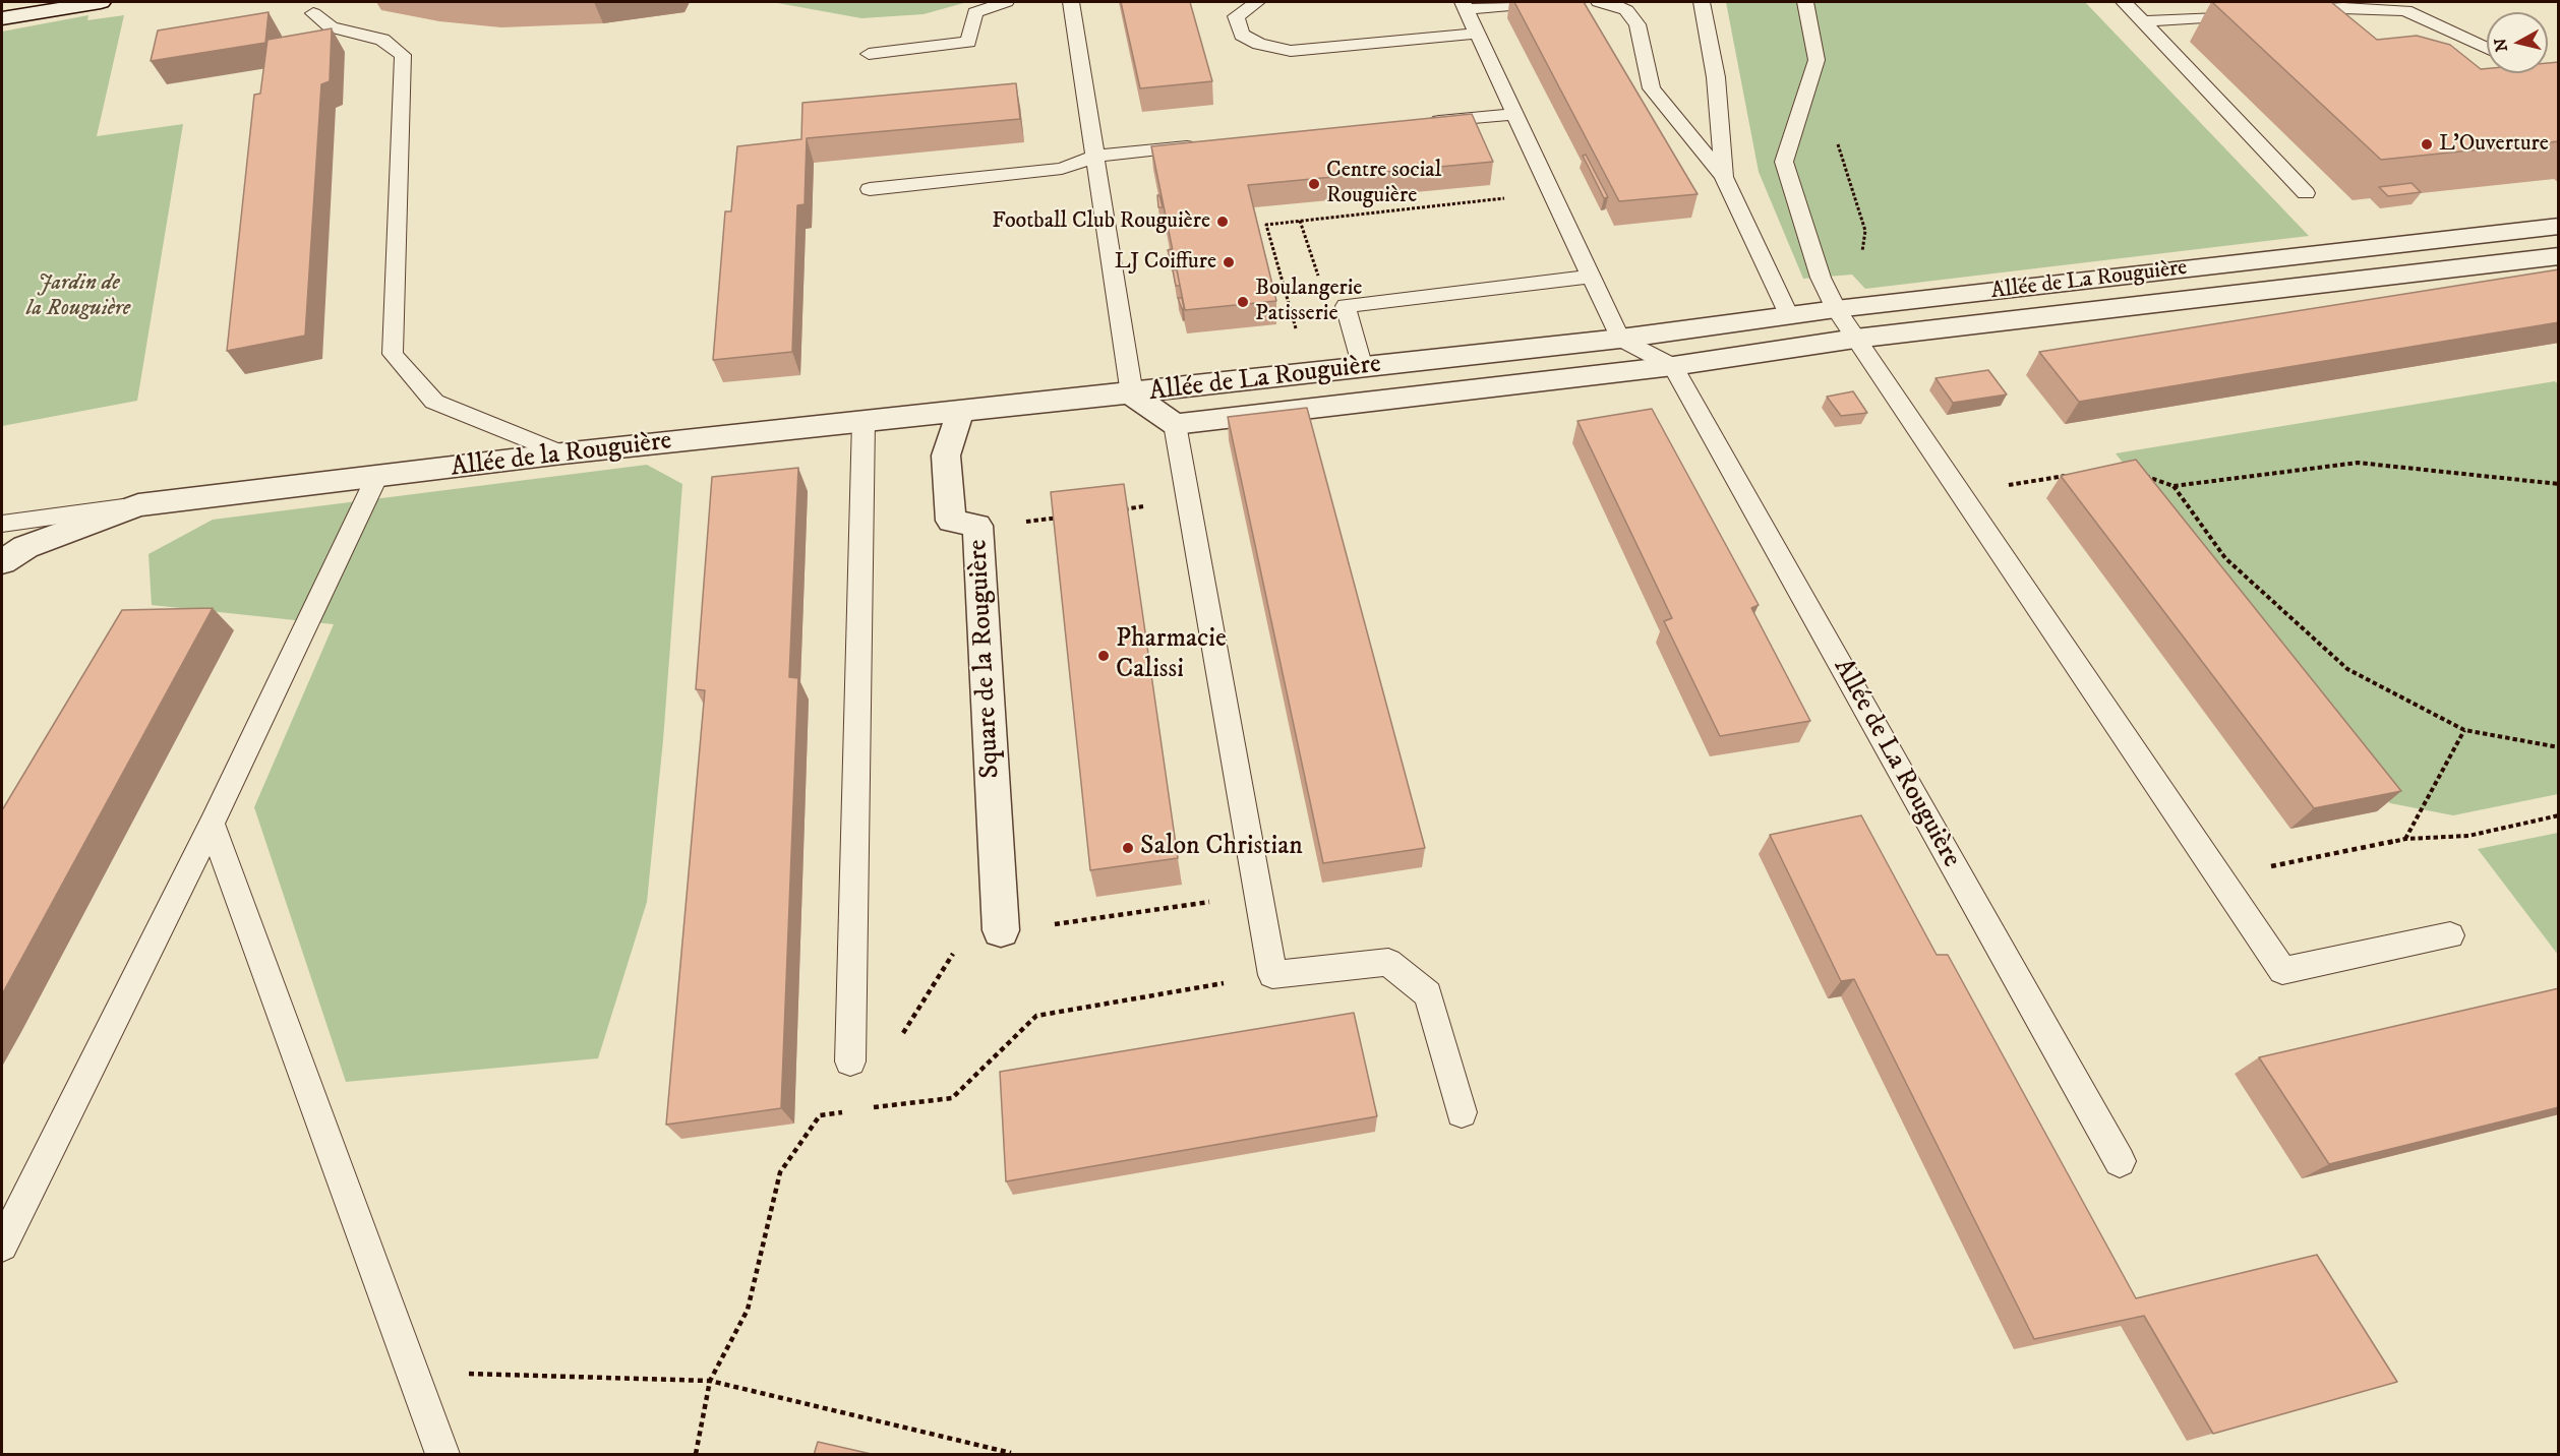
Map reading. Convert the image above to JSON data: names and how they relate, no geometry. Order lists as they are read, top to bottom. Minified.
{"streets":{"street":["Allée de La Rouguière","Allée de la Rouguière","Square de la Rouguière"]},"crossings":[["Allée de La Rouguière","Allée de la Rouguière"],["Allée de la Rouguière","Square de la Rouguière"]],"parks":["Jardin de la Rouguière"],"places":["L'Ouverture","Centre social Rouguière","Football Club Rouguière","LJ Coiffure","Boulangerie Patisserie","Pharmacie Calissi","Salon Christian"],"north":"left"}
